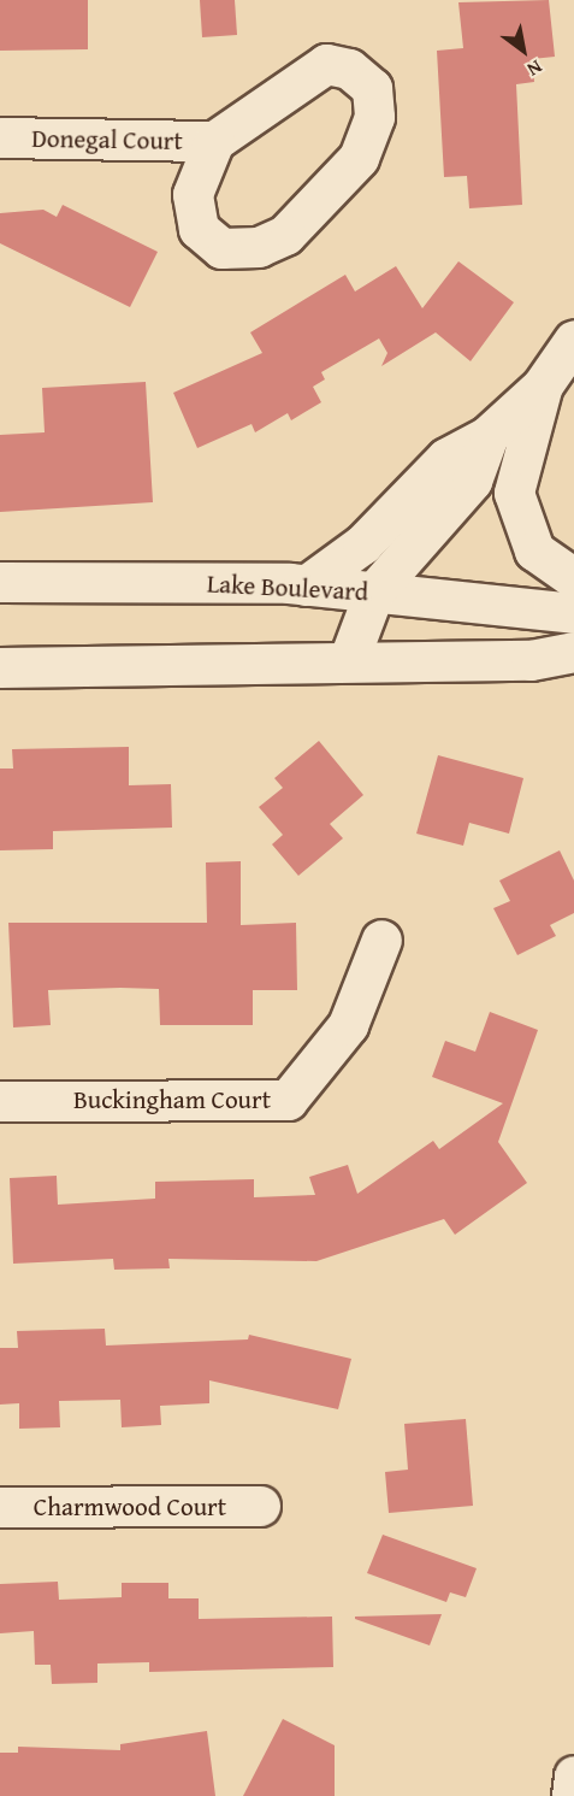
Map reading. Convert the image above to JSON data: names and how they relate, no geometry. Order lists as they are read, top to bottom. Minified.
{"streets":{"street":["Donegal Court","Lake Boulevard","Buckingham Court","Charmwood Court"]},"north":"bottom right"}
